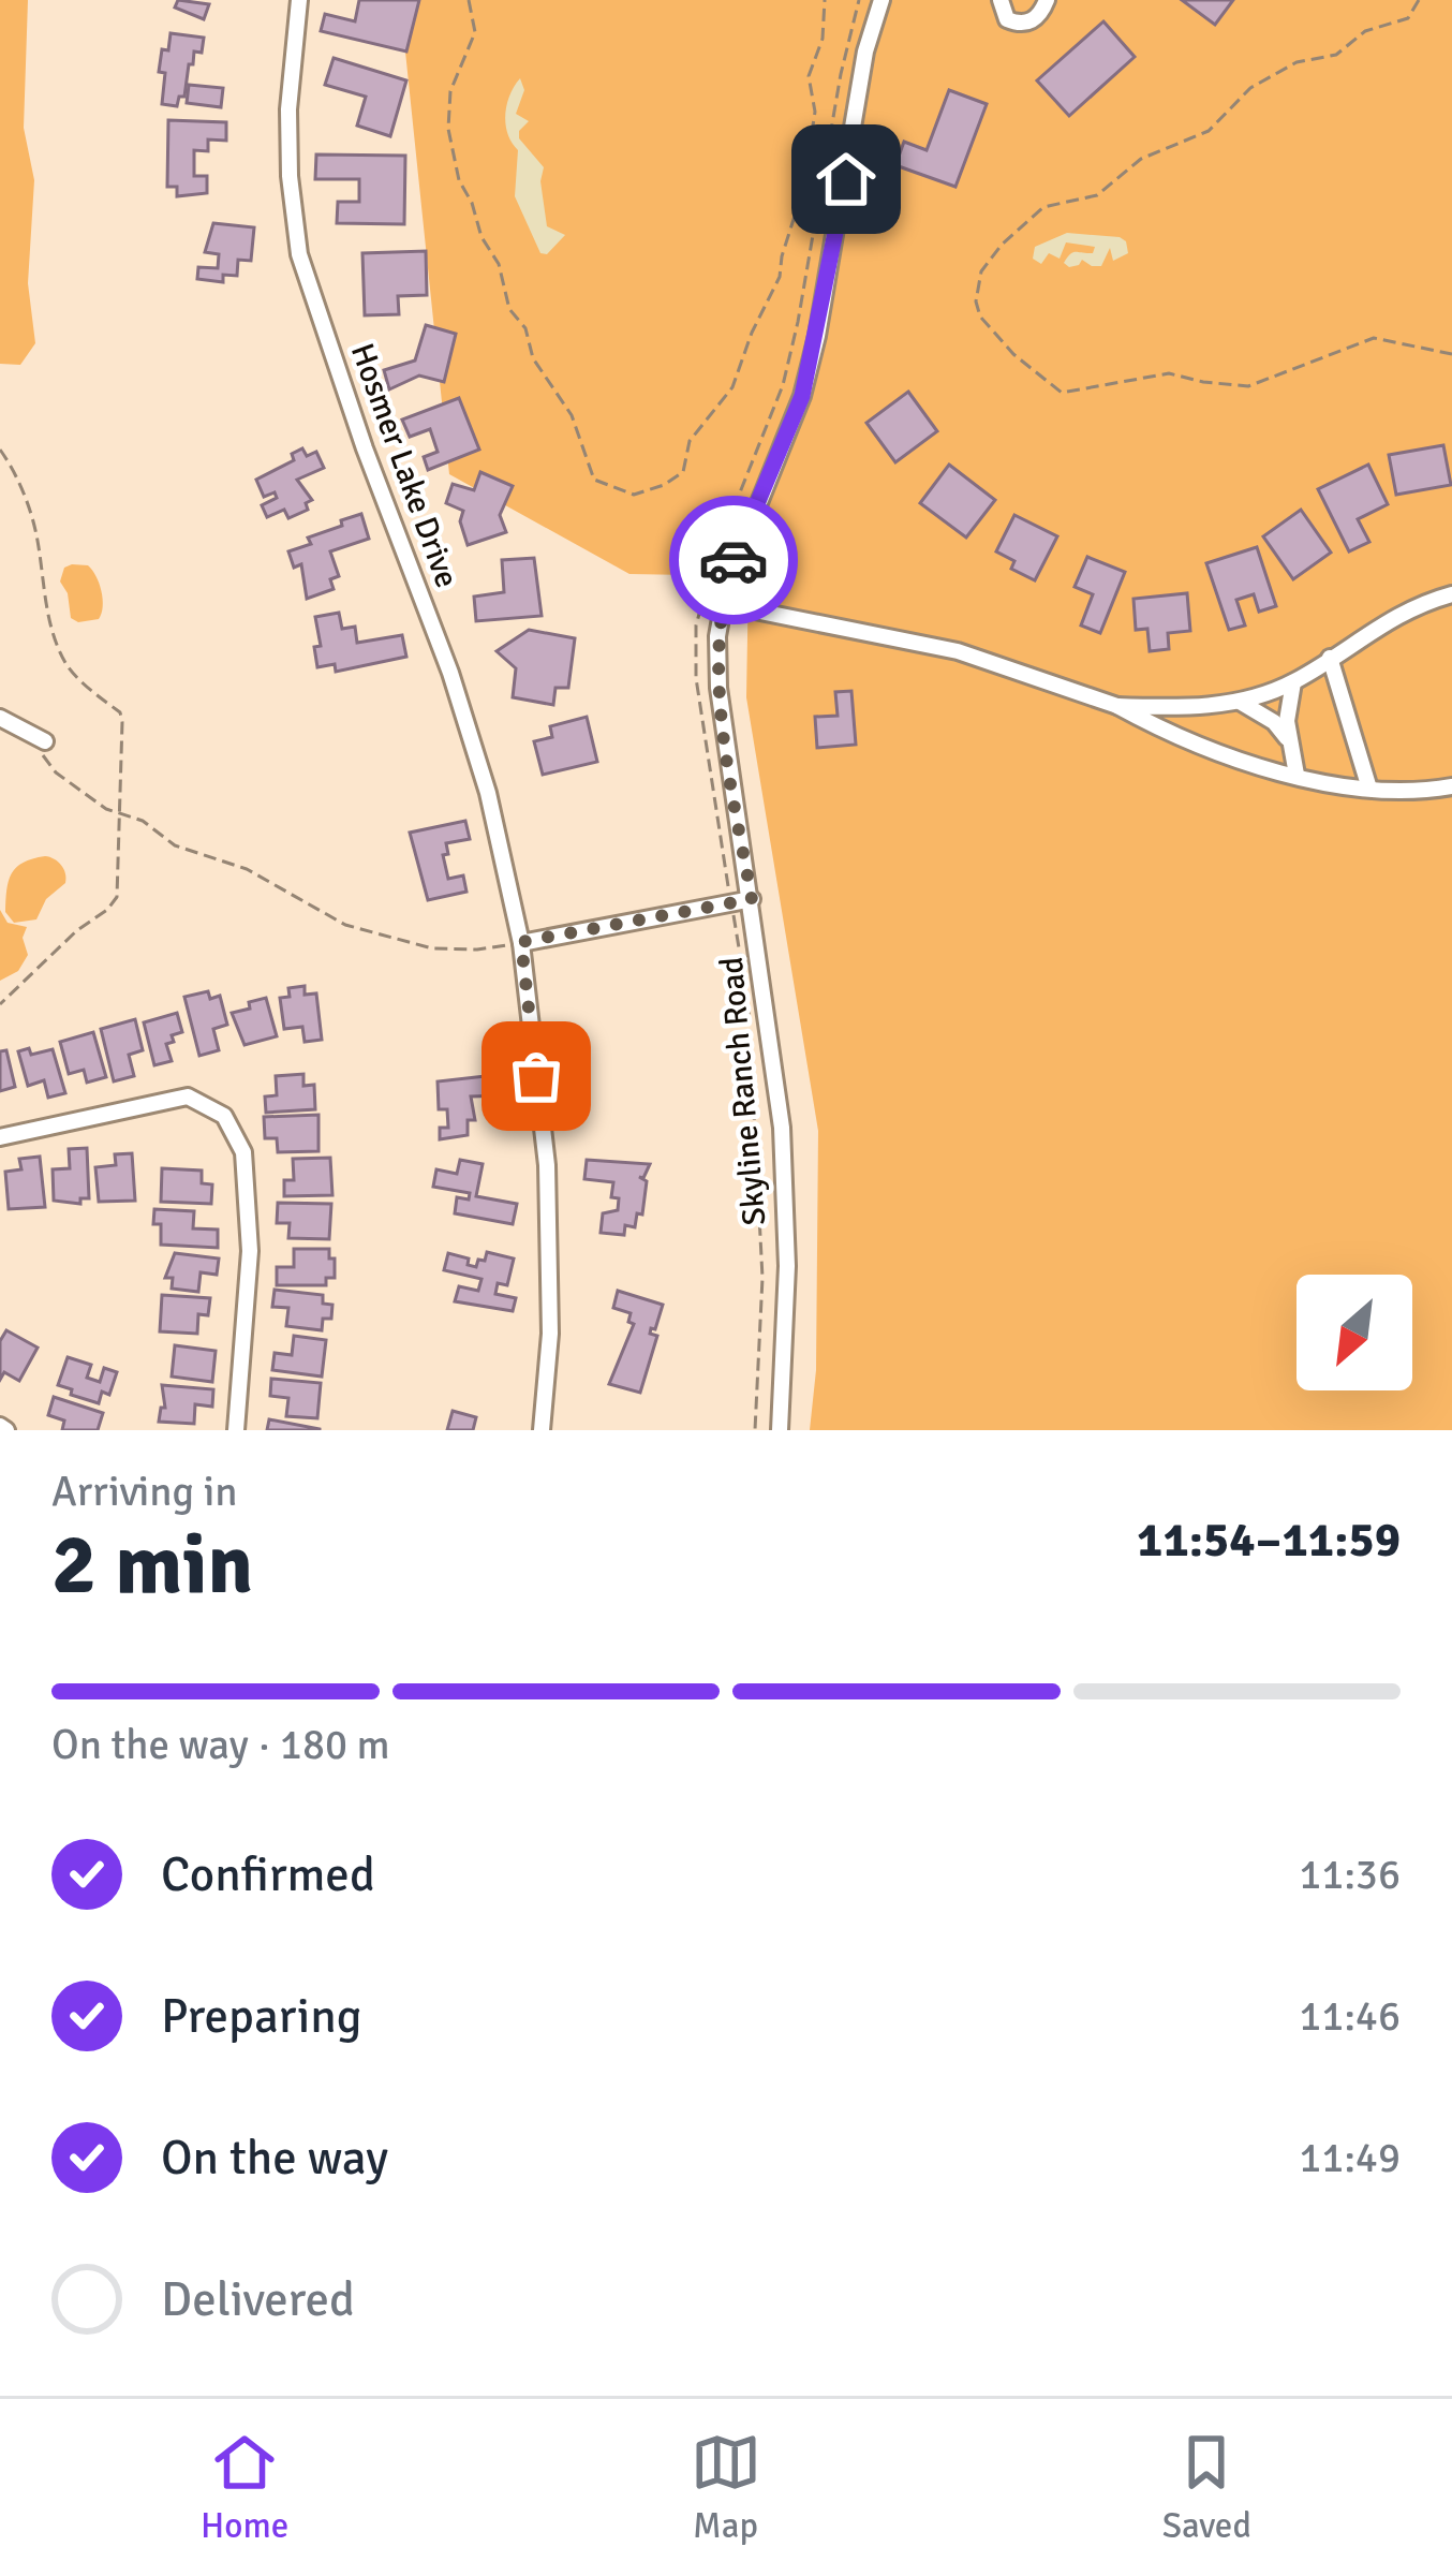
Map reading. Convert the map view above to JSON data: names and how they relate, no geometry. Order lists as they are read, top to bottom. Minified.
{"streets":{"street":["Hosmer Lake Drive","Skyline Ranch Road"]},"north":"bottom left","page":{"heading":["2 min","Arriving in","11:54–11:59"],"bar":"On the way · 180 m","list":[["Confirmed","11:36"],["Preparing","11:46"],["On the way","11:49"],"Delivered"],"tabs":["Home","Map","Saved"]}}
